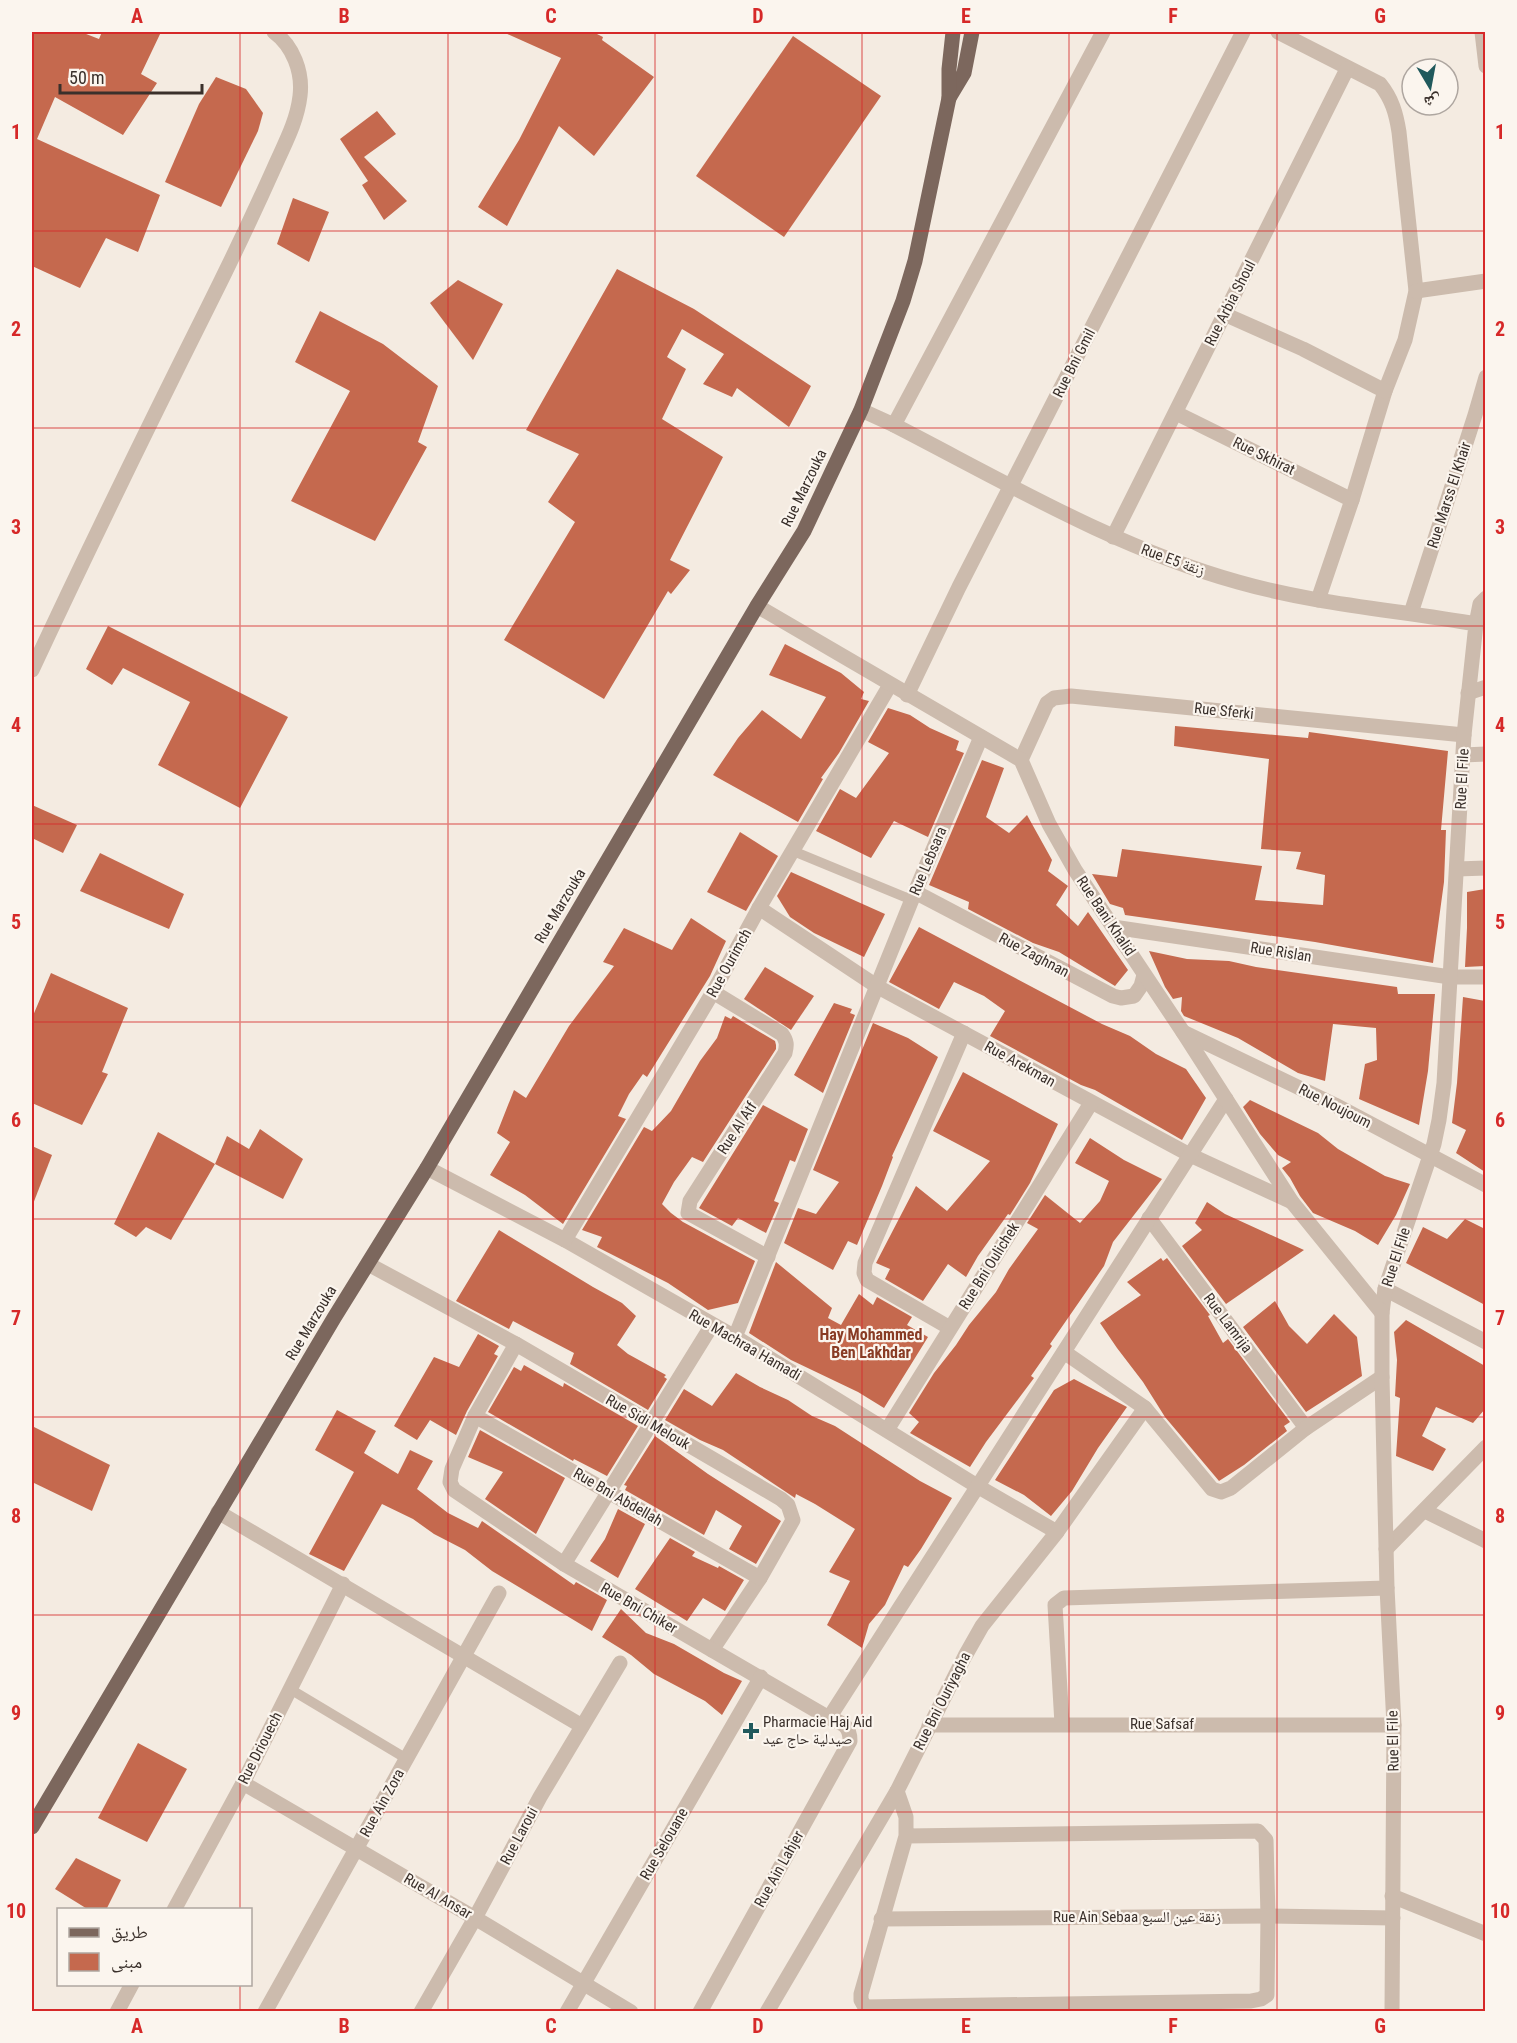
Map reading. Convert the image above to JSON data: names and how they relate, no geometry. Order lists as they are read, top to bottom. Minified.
{"streets":{"main road":["Rue Marzouka"],"street":["Rue Arbia Shoul","Rue Bni Gmil","Rue Skhirat","Rue Marss El Khair","Rue E5 زنقة","Rue Sferki","Rue El File","Rue Lebsara","Rue Bani Khalid","Rue Rislan","Rue Zaghnan","Rue Ourimch","Rue Arekman","Rue Noujoum","Rue Al Atf","Rue Bni Oulichek","Rue Lamrija","Rue Machraa Hamadi","Rue Sidi Melouk","Rue Bni Abdellah","Rue Bni Chiker","Rue Bni Ouriyagha","Rue Safsaf","Rue Driouech","Rue Ain Zora","Rue Laroui","Rue Selouane","Rue Ain Lahjer","Rue Al Ansar","Rue Ain Sebaa زنقة عين السبع"]},"crossings":[["Rue Arbia Shoul","Rue Skhirat"],["Rue Arbia Shoul","Rue E5 زنقة"],["Rue Bni Gmil","Rue E5 زنقة"],["Rue Marzouka","Rue Machraa Hamadi"],["Rue Marzouka","Rue Sidi Melouk"],["Rue Marss El Khair","Rue E5 زنقة"],["Rue E5 زنقة","Rue El File"],["Rue Sferki","Rue El File"],["Rue Sferki","Rue Bani Khalid"],["Rue El File","Rue Bani Khalid"],["Rue El File","Rue Rislan"],["Rue El File","Rue Noujoum"],["Rue El File","Rue Safsaf"],["Rue El File","Rue Ain Sebaa زنقة عين السبع"],["Rue Lebsara","Rue Zaghnan"],["Rue Lebsara","Rue Arekman"],["Rue Lebsara","Rue Al Atf"],["Rue Lebsara","Rue Machraa Hamadi"],["Rue Bani Khalid","Rue Rislan"],["Rue Bani Khalid","Rue Zaghnan"],["Rue Bani Khalid","Rue Arekman"],["Rue Bani Khalid","Rue Noujoum"],["Rue Ourimch","Rue Arekman"],["Rue Ourimch","Rue Al Atf"],["Rue Ourimch","Rue Machraa Hamadi"],["Rue Arekman","Rue Bni Oulichek"],["Rue Bni Oulichek","Rue Machraa Hamadi"],["Rue Machraa Hamadi","Rue Bni Ouriyagha"],["Rue Sidi Melouk","Rue Bni Abdellah"],["Rue Bni Abdellah","Rue Bni Chiker"],["Rue Bni Chiker","Rue Selouane"],["Rue Bni Chiker","Rue Ain Lahjer"],["Rue Bni Ouriyagha","Rue Safsaf"],["Rue Driouech","Rue Al Ansar"],["Rue Ain Zora","Rue Al Ansar"],["Rue Laroui","Rue Al Ansar"],["Rue Selouane","Rue Al Ansar"]],"districts":["Hay Mohammed Ben Lakhdar"],"places":{"health":["Pharmacie Haj Aid صيدلية حاج عيد"]},"legend":["طريق","مبنى"],"scale_bar":"50 m","north":"bottom","grid":{"columns":["A","B","C","D","E","F","G"],"rows":["1","2","3","4","5","6","7","8","9","10"]}}
